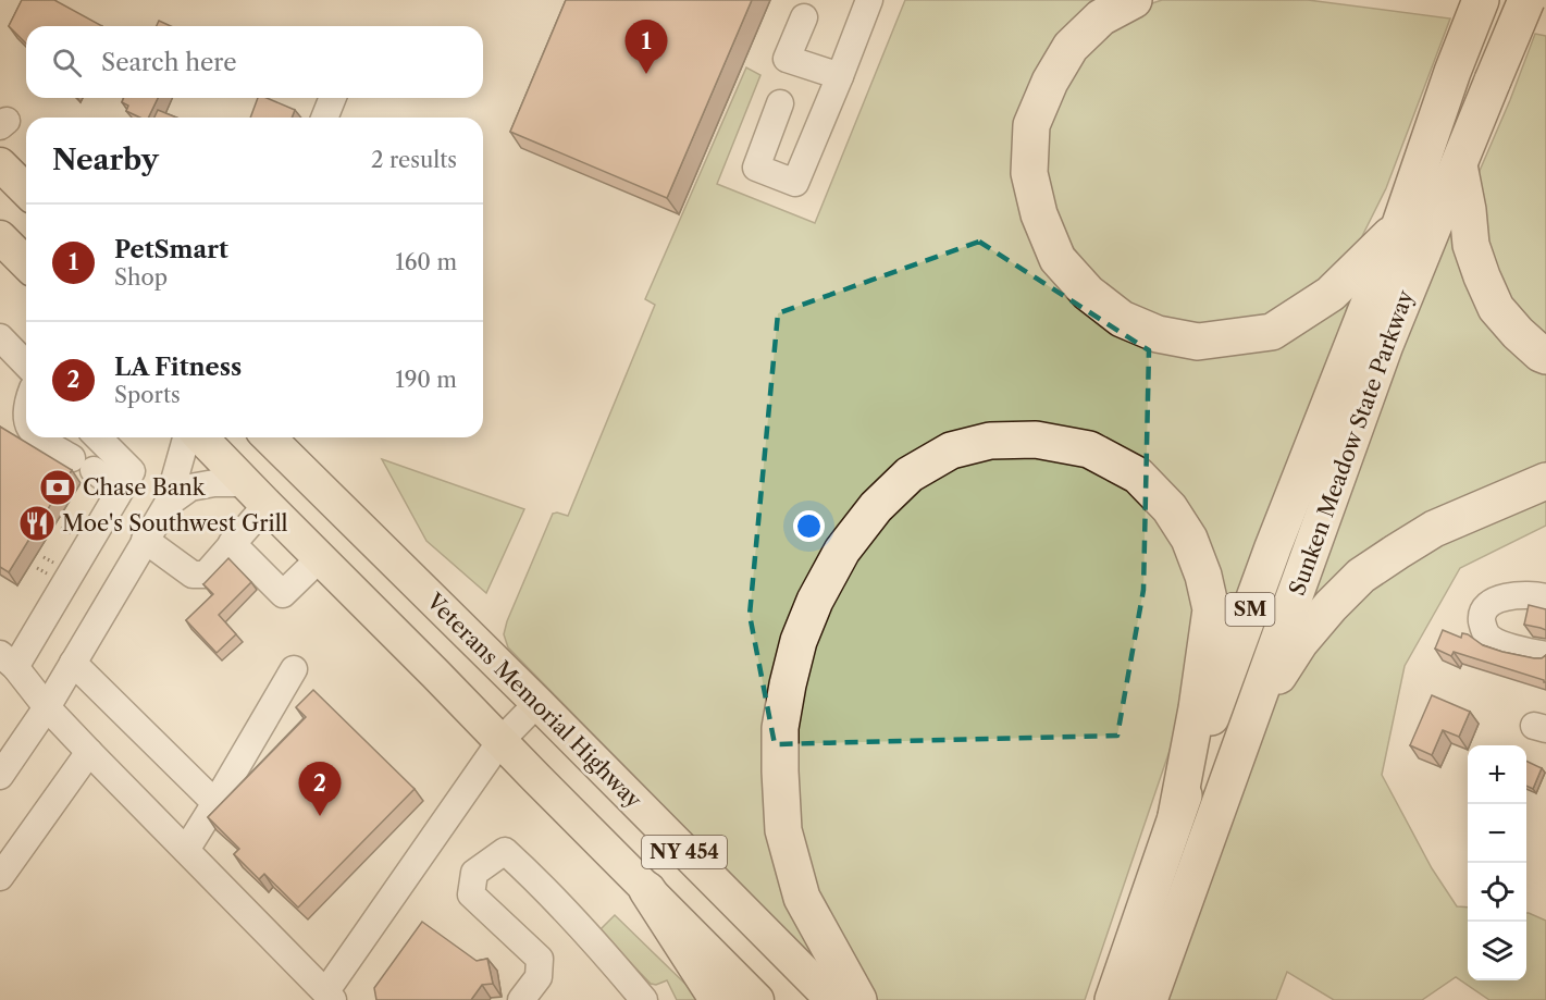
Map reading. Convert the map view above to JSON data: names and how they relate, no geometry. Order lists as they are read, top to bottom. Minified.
{"streets":{"highway":["Sunken Meadow State Parkway","SM"],"main road":["Veterans Memorial Highway","NY 454"]},"places":{"bank":["Chase Bank"],"restaurant":["Moe's Southwest Grill"]},"page":{"pins":["1","2"],"search":"Search here","heading":["Nearby","2 results"],"list":[{"mark":"1","name":"PetSmart","note":"Shop","value":"160 m"},{"mark":"2","name":"LA Fitness","note":"Sports","value":"190 m"}],"map_buttons":["+","−"]}}
